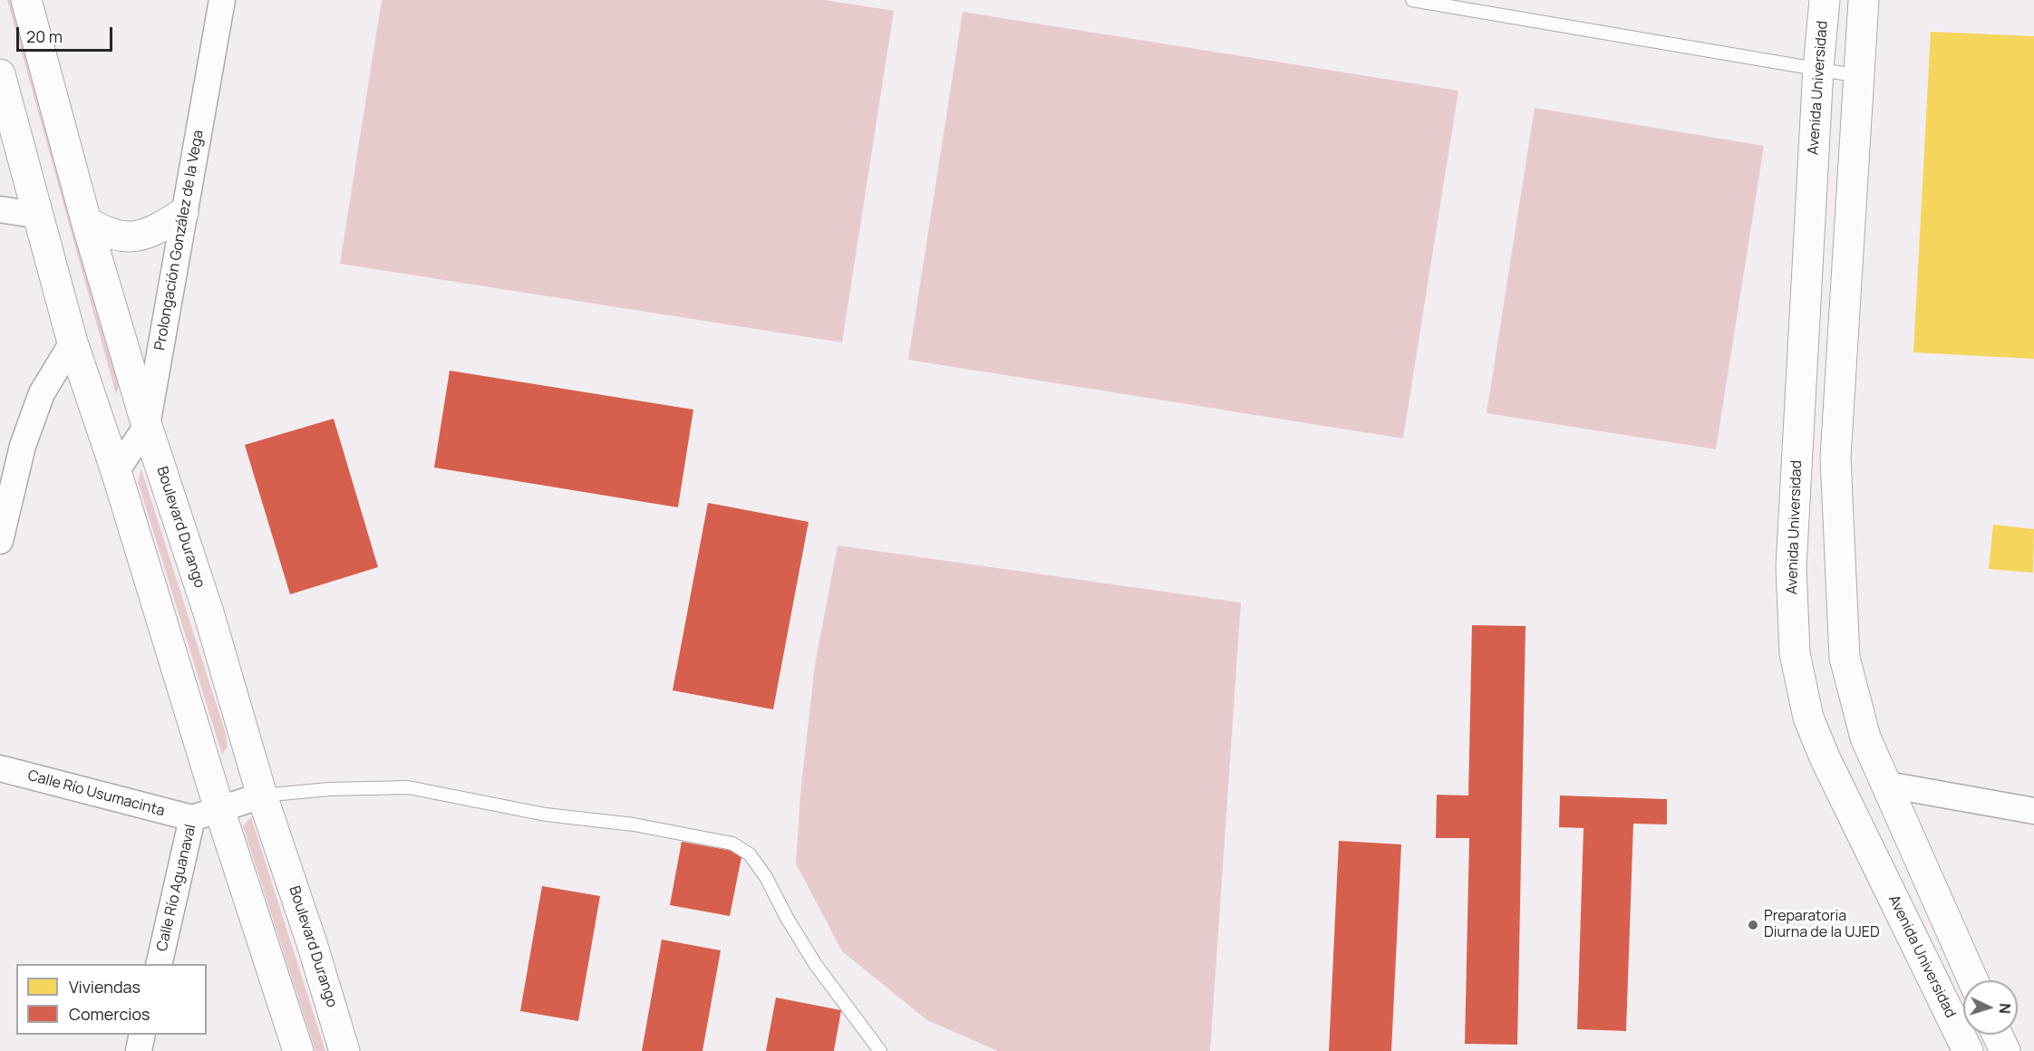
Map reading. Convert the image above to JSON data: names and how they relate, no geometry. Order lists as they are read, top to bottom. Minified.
{"streets":{"main road":["Avenida Universidad","Boulevard Durango"],"street":["Prolongación González de la Vega","Calle Río Usumacinta","Calle Río Aguanaval"]},"crossings":[["Prolongación González de la Vega","Boulevard Durango"],["Calle Río Usumacinta","Calle Río Aguanaval"]],"places":["Preparatoria Diurna de la UJED"],"legend":["Viviendas","Comercios"],"scale_bar":"20 m","north":"right"}
